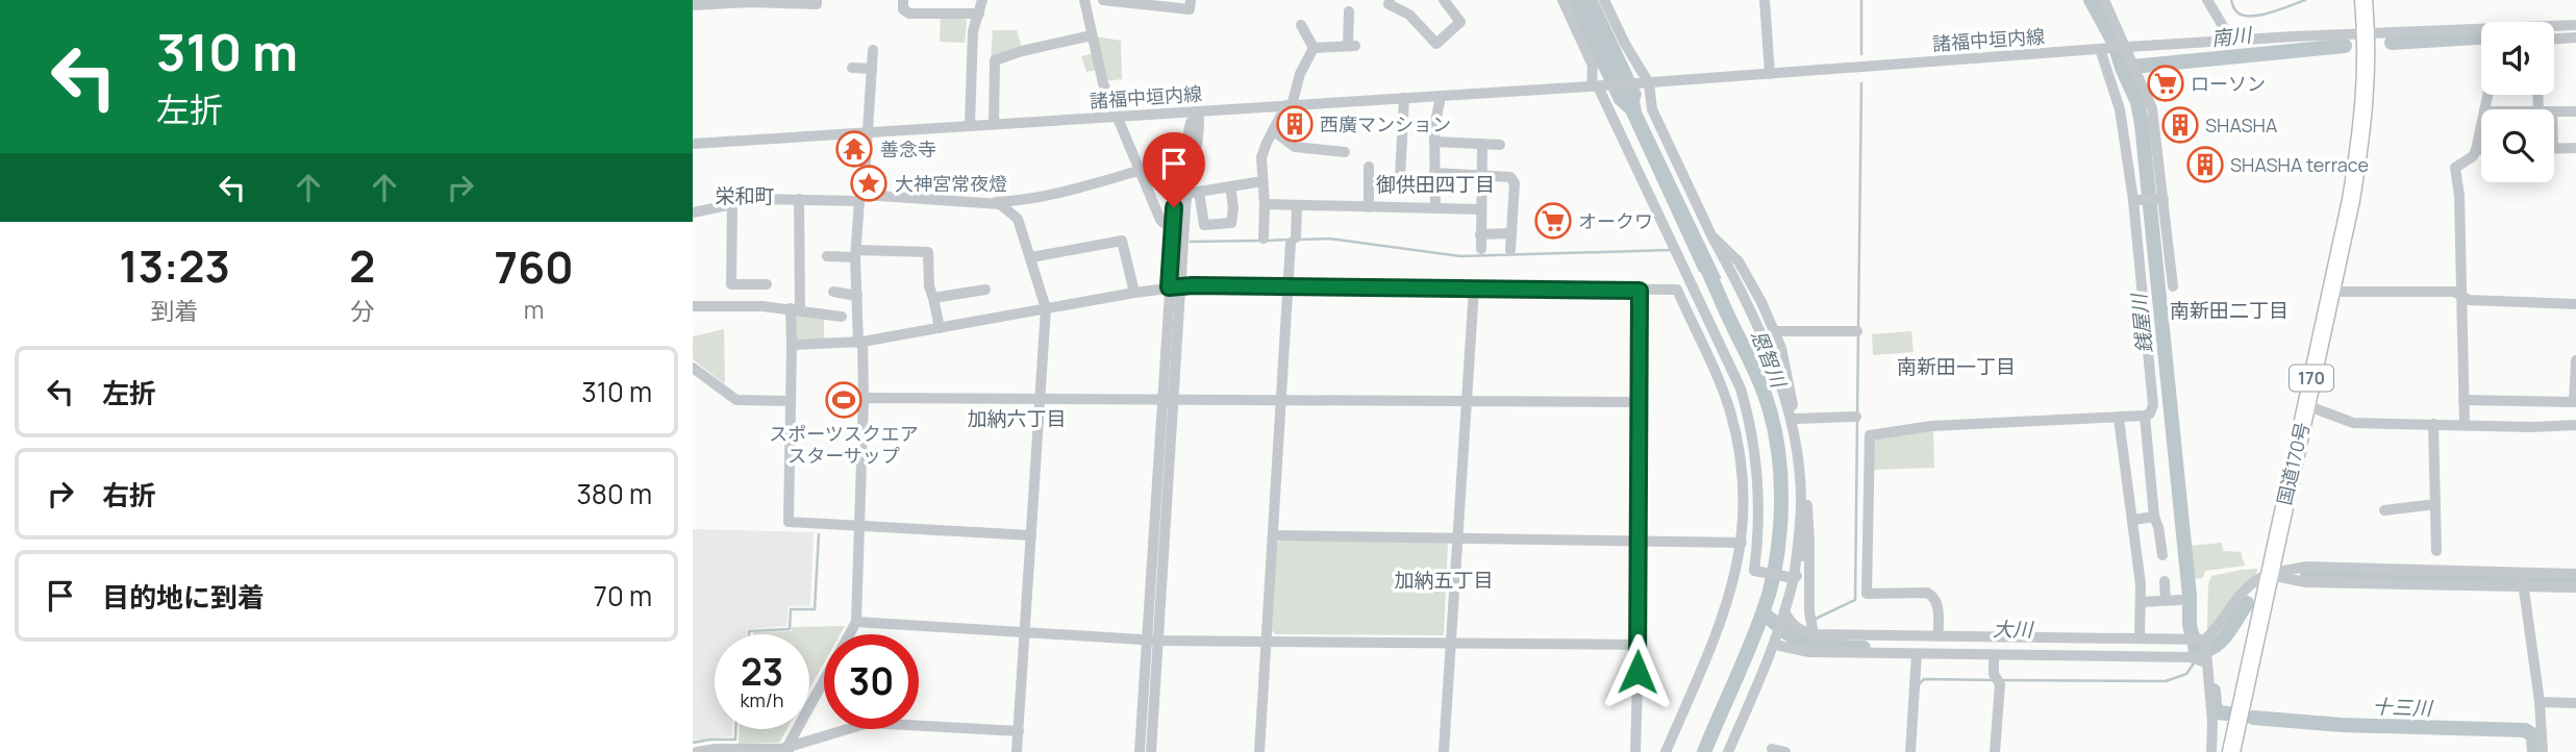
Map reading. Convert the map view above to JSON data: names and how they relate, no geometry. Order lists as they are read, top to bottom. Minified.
{"streets":{"highway":["170","国道170号"],"street":["諸福中垣内線"]},"crossings":[["諸福中垣内線","国道170号"]],"districts":["御供田四丁目","栄和町","南新田二丁目","南新田一丁目","加納六丁目","加納五丁目"],"water":["南川","銭屋川","恩智川","大川","十三川"],"places":{"supermarket":["ローソン","オークワ"],"building":["西廣マンション","SHASHA","SHASHA terrace"],"temple":["善念寺"],"place":["大神宮常夜燈"],"sports":["スポーツスクエア スターサップ"]},"page":{"turn":["310 m","左折"],"eta":["13:23","到着","2","分","760","m"],"list":[{"name":"左折","value":"310 m"},{"name":"右折","value":"380 m"},{"name":"目的地に到着","value":"70 m"}],"speed":"23 km/h","limit":"30"}}
